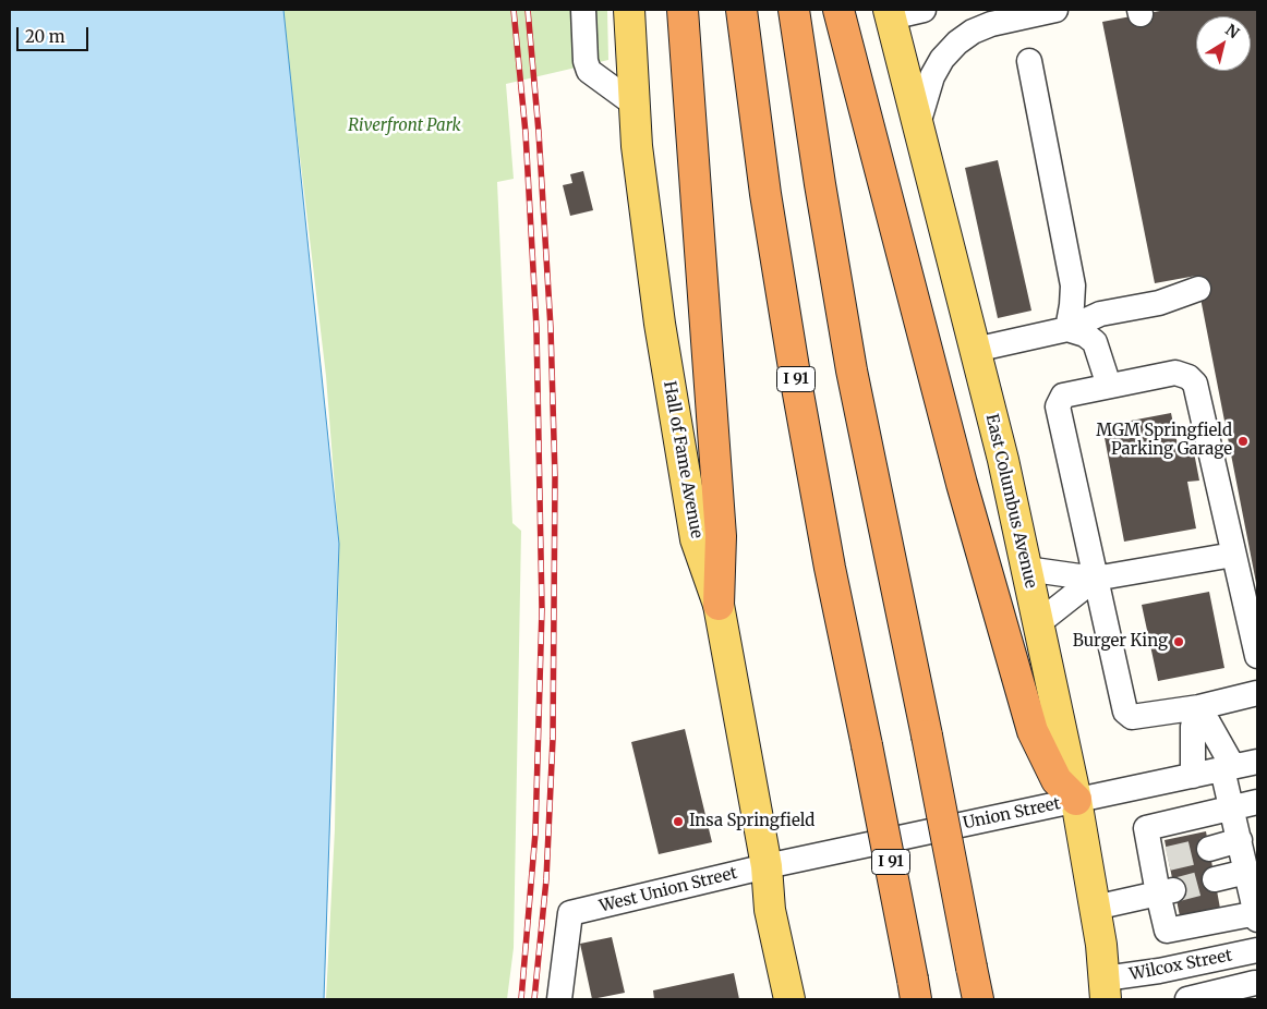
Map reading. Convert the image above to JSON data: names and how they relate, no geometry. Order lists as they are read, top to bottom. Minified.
{"streets":{"highway":["I 91"],"main road":["Hall of Fame Avenue","East Columbus Avenue"],"street":["Union Street","West Union Street","Wilcox Street"]},"crossings":[["Hall of Fame Avenue","Union Street"],["Hall of Fame Avenue","West Union Street"],["East Columbus Avenue","Union Street"],["East Columbus Avenue","Wilcox Street"],["Union Street","West Union Street"]],"parks":["Riverfront Park"],"places":["MGM Springfield Parking Garage","Burger King","Insa Springfield"],"scale_bar":"20 m","north":"top right"}
